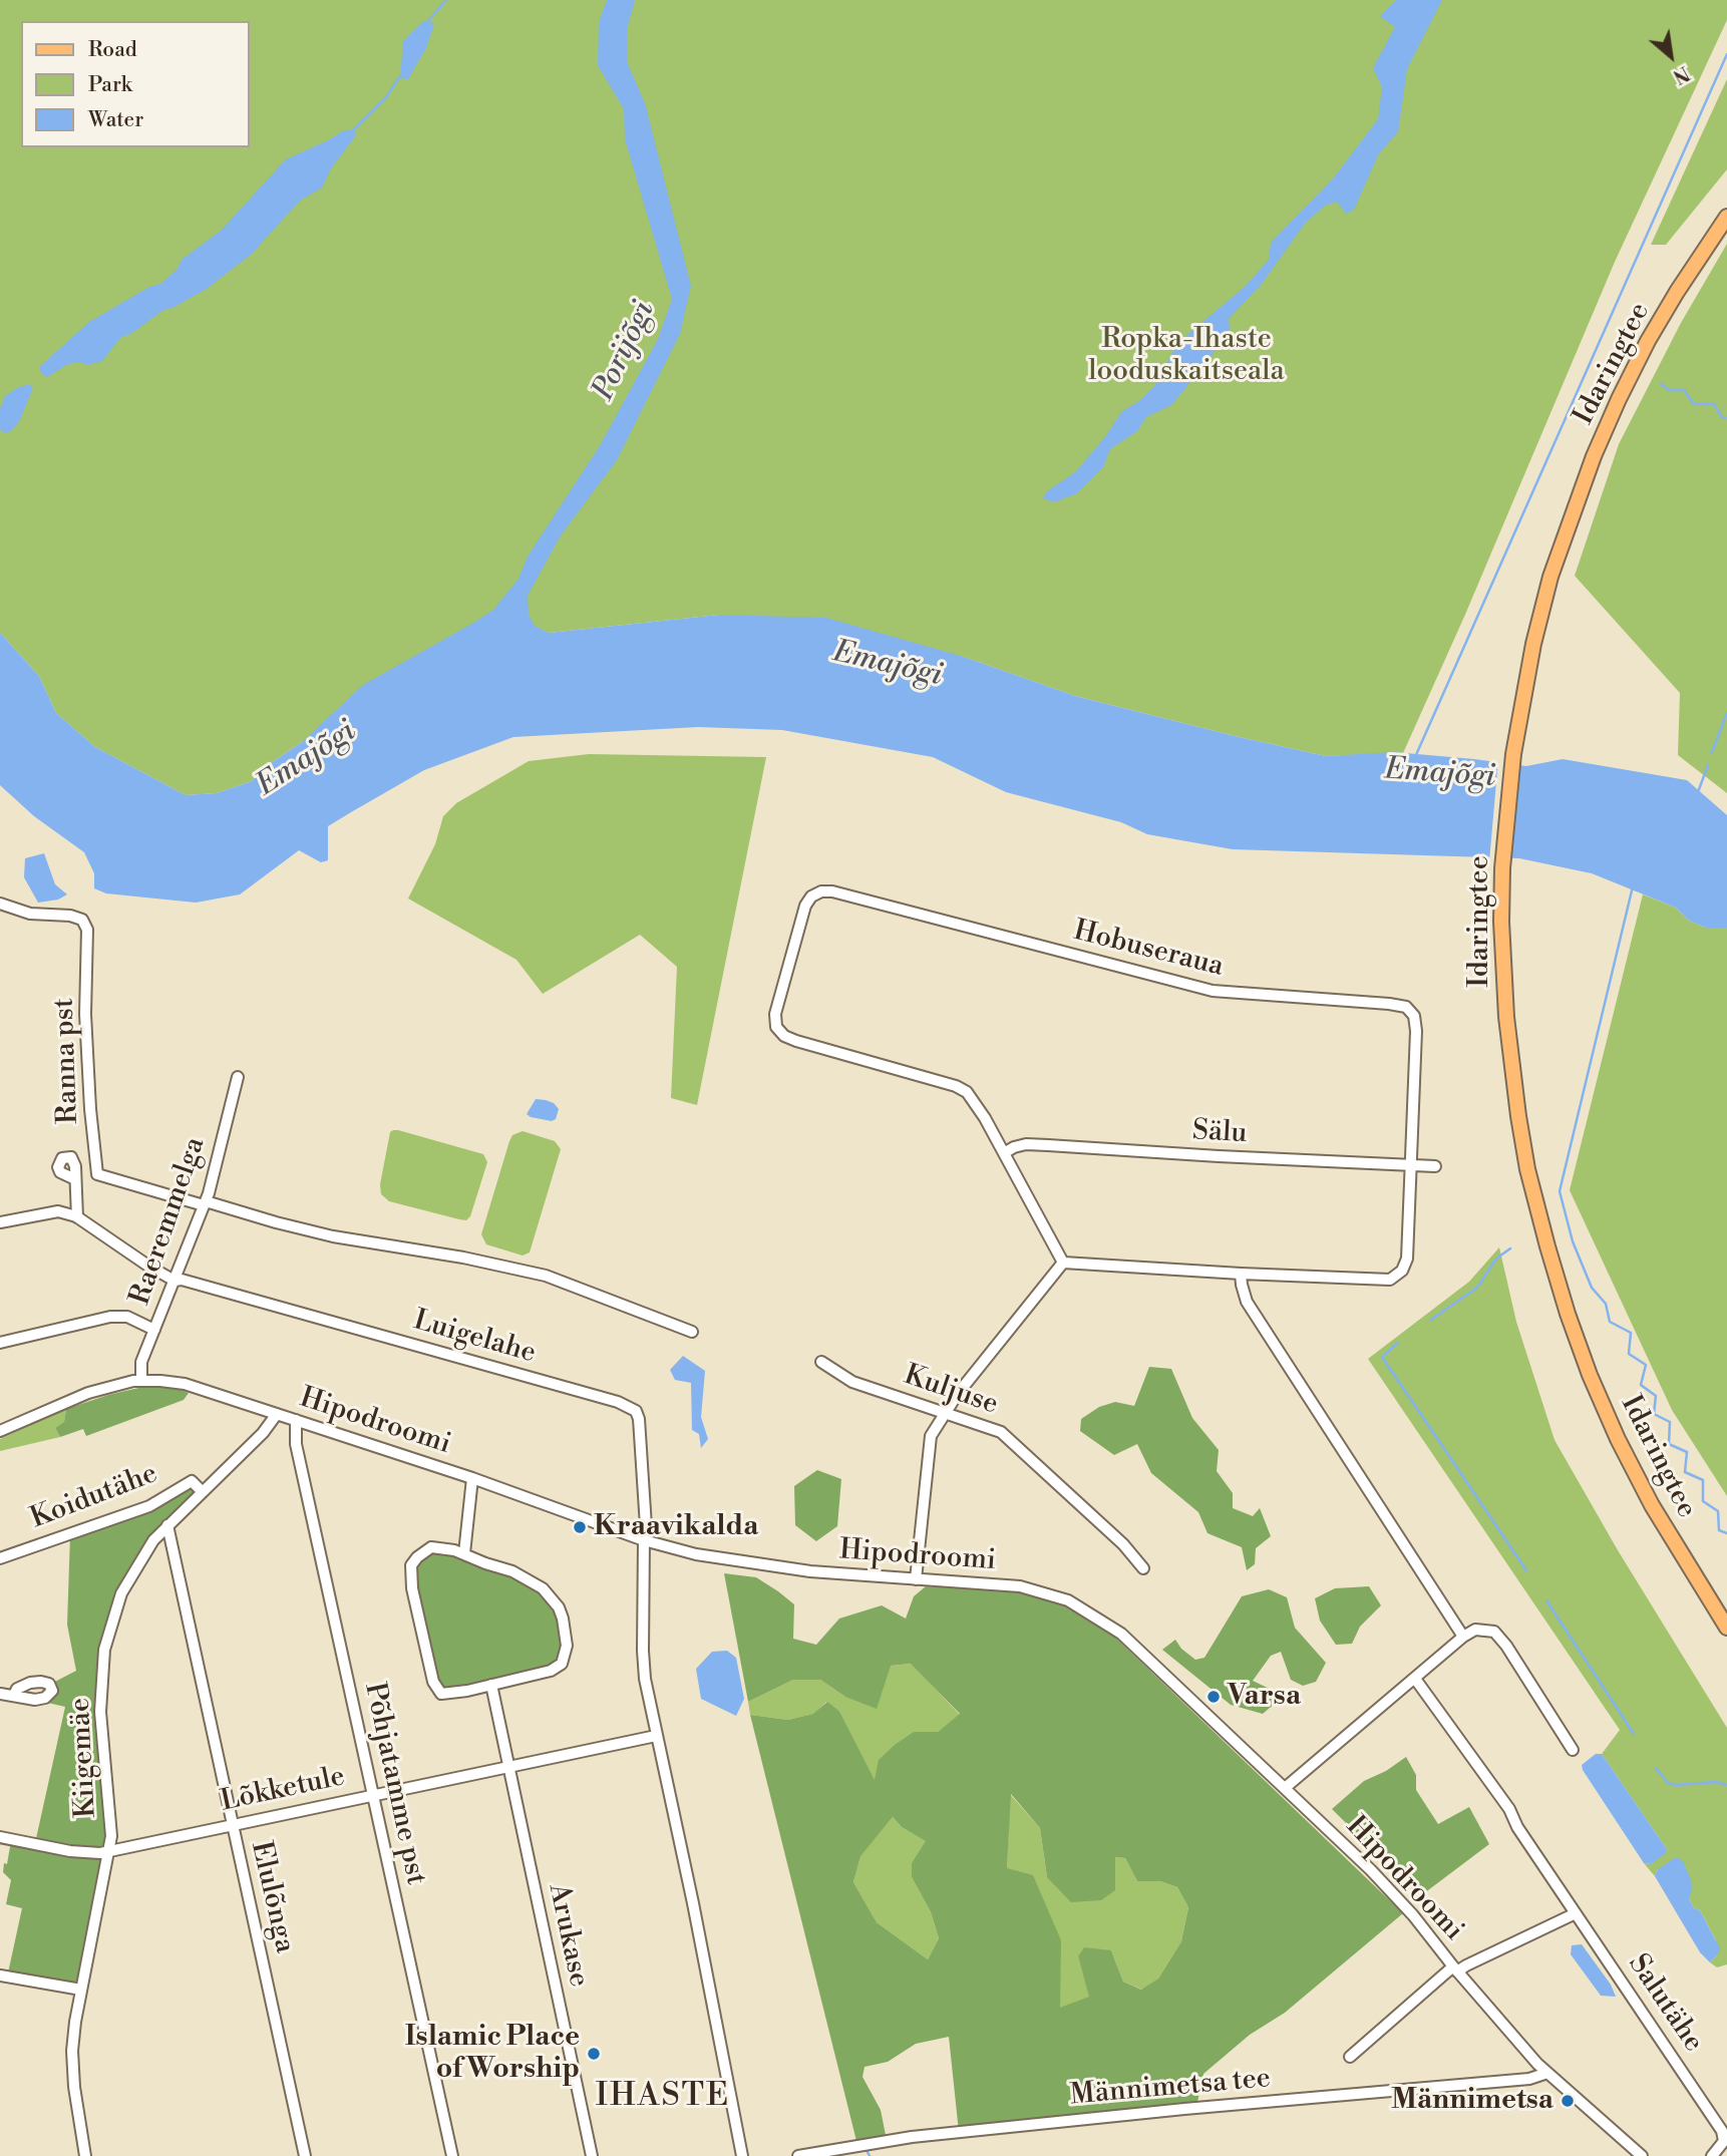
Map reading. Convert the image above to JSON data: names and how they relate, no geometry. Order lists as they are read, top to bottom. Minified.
{"streets":{"main road":["Idaringtee"],"street":["Hobuseraua","Ranna pst","Sälu","Raeremmelga","Luigelahe","Kuljuse","Hipodroomi","Koidutähe","Kiigemäe","Põhjatamme pst","Lõkketule","Elulõnga","Arukase","Salutähe","Männimetsa tee"]},"crossings":[["Hobuseraua","Sälu"],["Ranna pst","Raeremmelga"],["Raeremmelga","Luigelahe"],["Raeremmelga","Hipodroomi"],["Luigelahe","Hipodroomi"],["Hipodroomi","Kiigemäe"],["Hipodroomi","Põhjatamme pst"],["Hipodroomi","Männimetsa tee"],["Koidutähe","Kiigemäe"],["Kiigemäe","Lõkketule"],["Kiigemäe","Elulõnga"],["Põhjatamme pst","Lõkketule"],["Lõkketule","Elulõnga"],["Lõkketule","Arukase"]],"districts":["IHASTE"],"water":["Porijõgi","Emajõgi"],"parks":["Ropka-Ihaste looduskaitseala"],"places":["Kraavikalda","Varsa","Islamic Place of Worship","Männimetsa"],"legend":["Road","Park","Water"],"north":"bottom right"}
